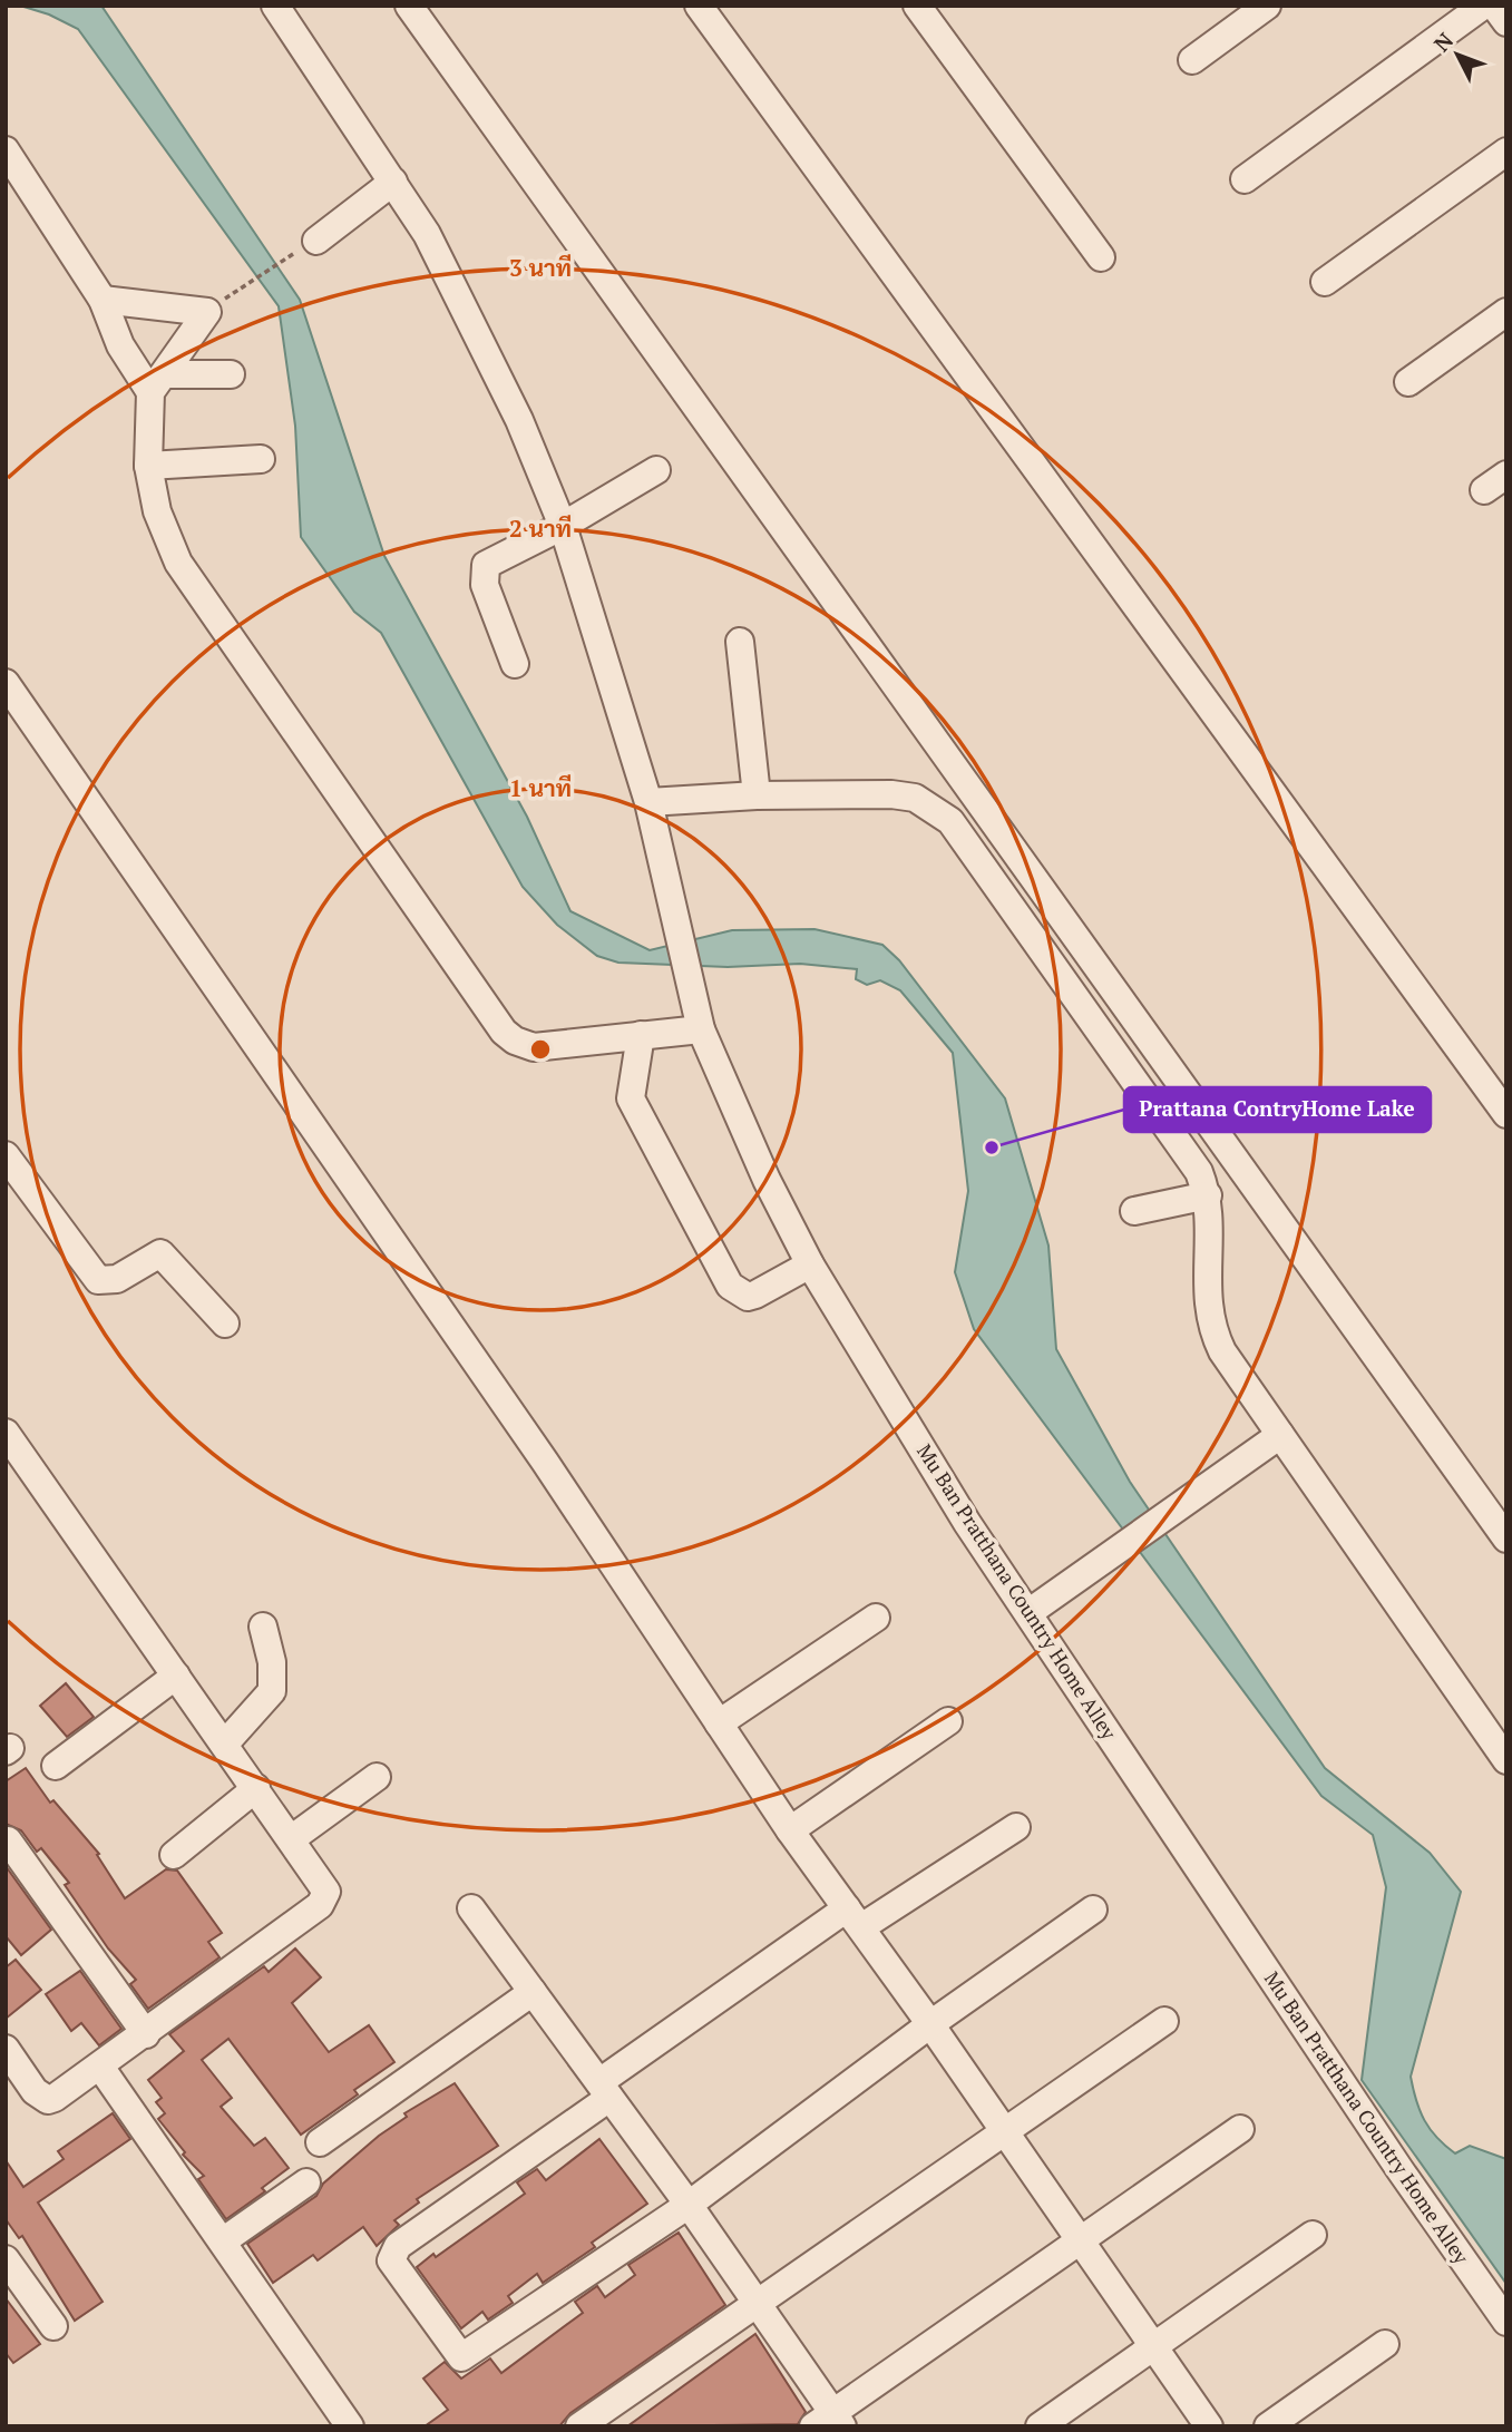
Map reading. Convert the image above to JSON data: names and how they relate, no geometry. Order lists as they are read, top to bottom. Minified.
{"streets":{"street":["Mu Ban Pratthana Country Home Alley"]},"places":["Prattana ContryHome Lake"],"north":"top left","rings":["3 นาที","2 นาที","1 นาที"]}
